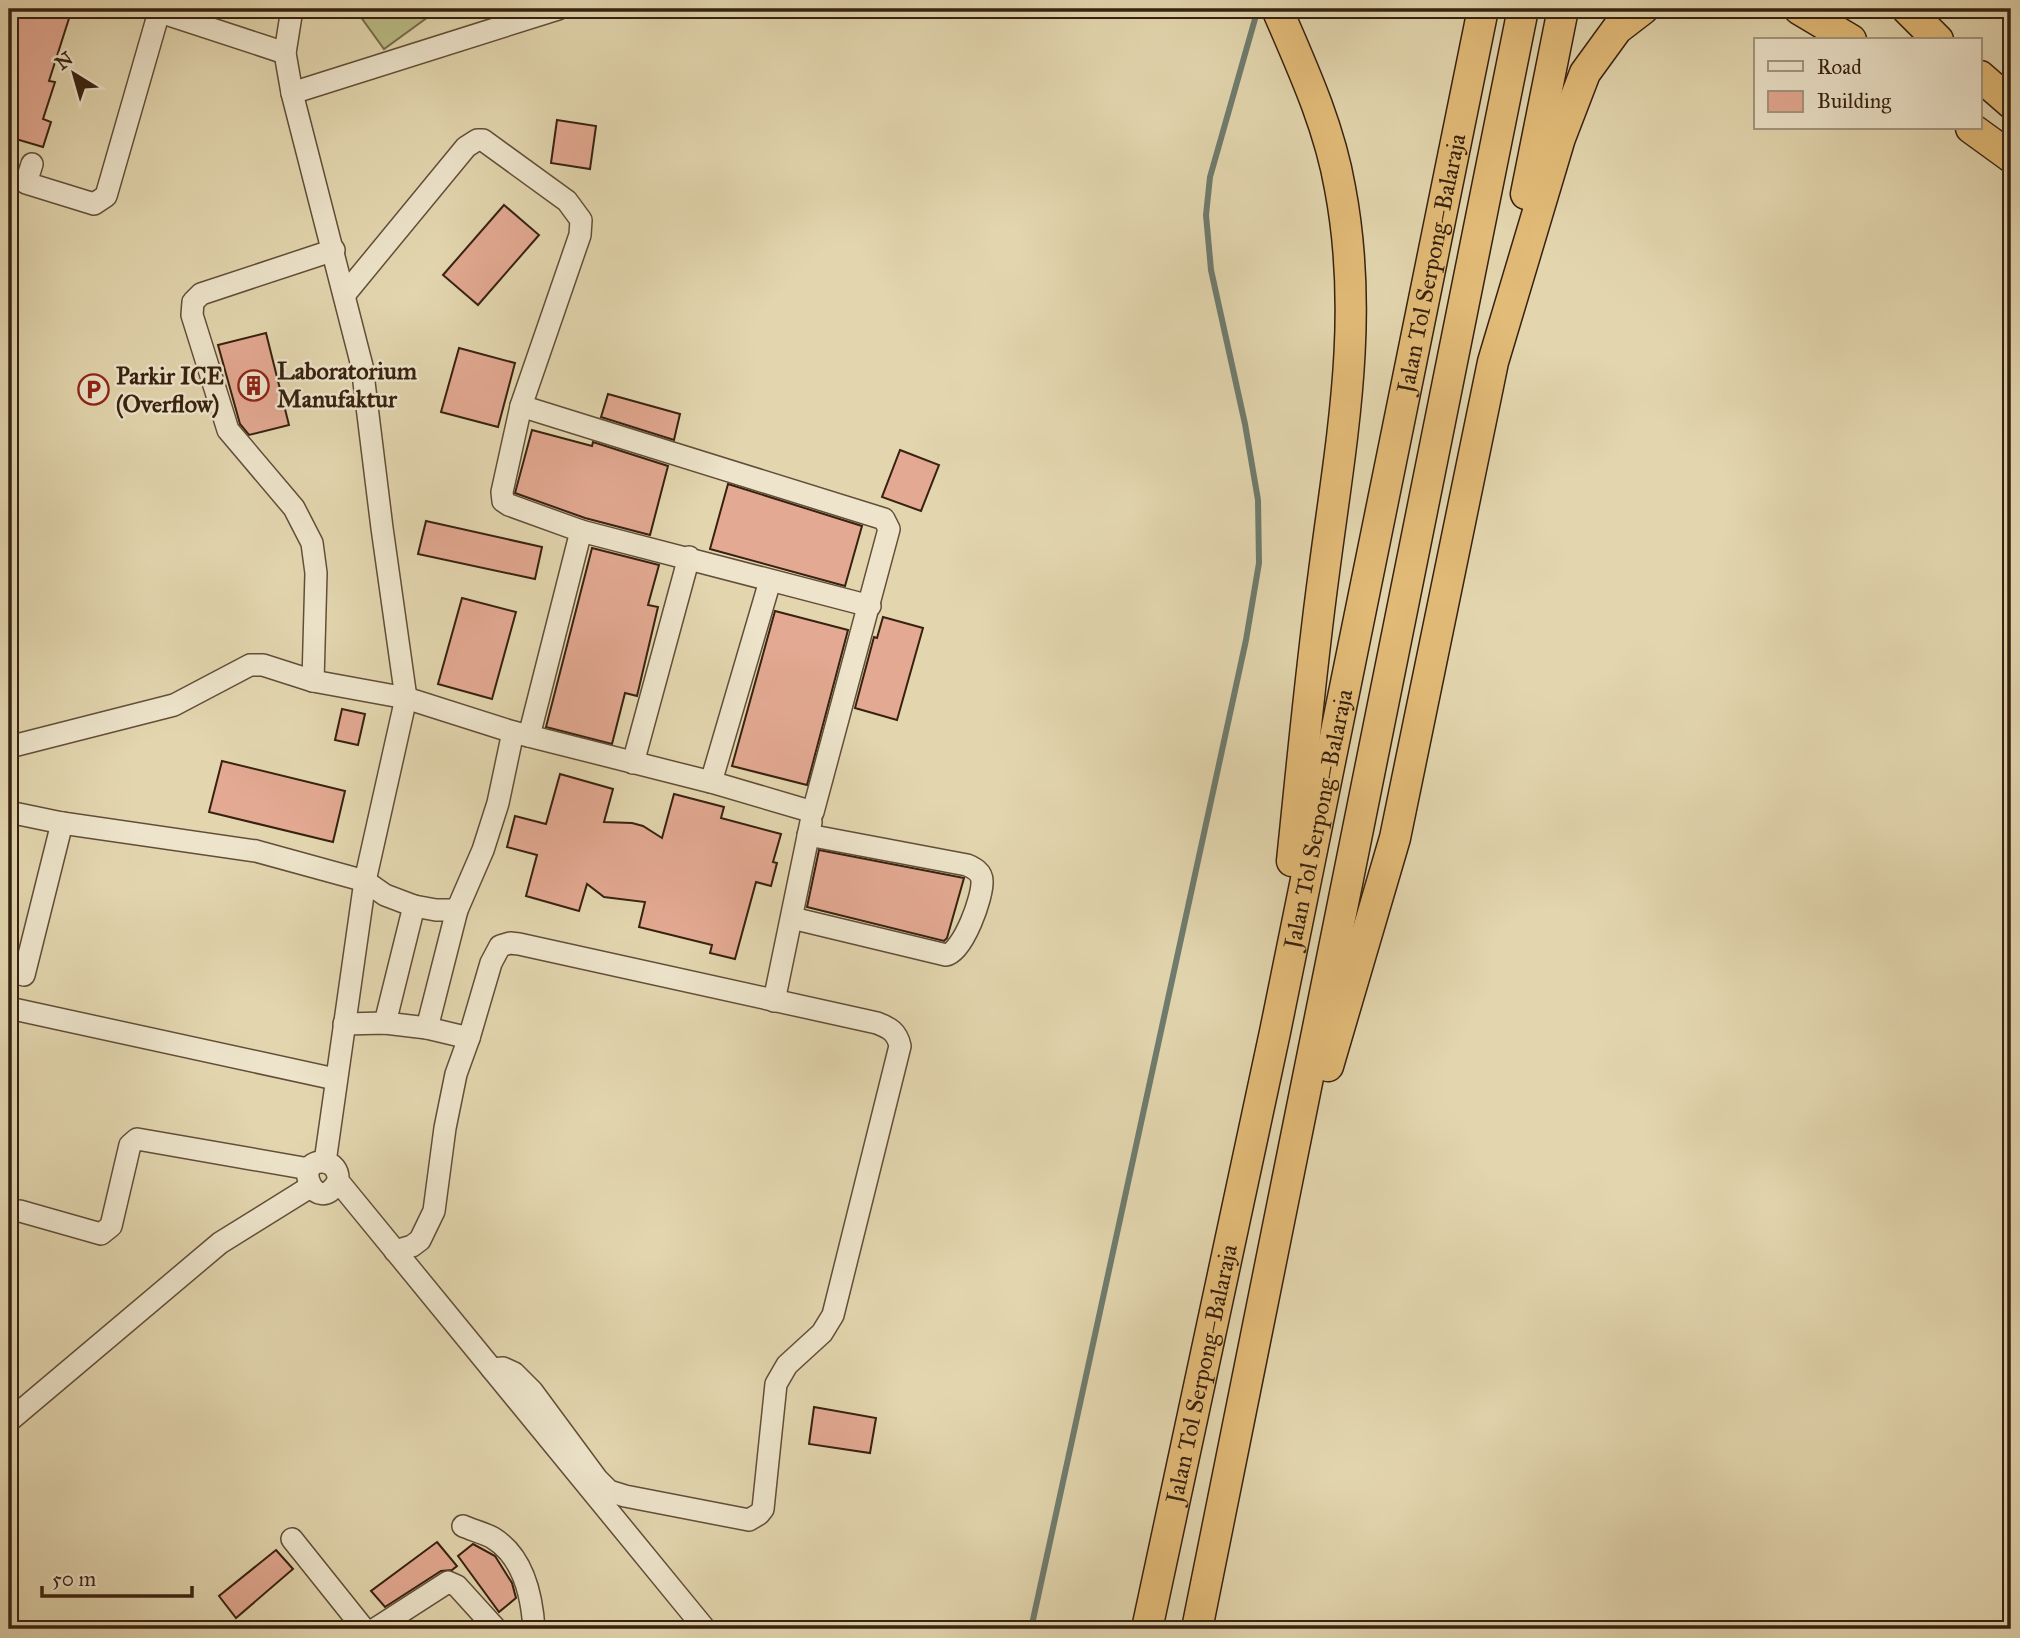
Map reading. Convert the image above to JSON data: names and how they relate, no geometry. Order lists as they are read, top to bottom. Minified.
{"streets":{"highway":["Jalan Tol Serpong–Balaraja"]},"places":{"building":["Laboratorium Manufaktur"],"parking":["Parkir ICE (Overflow)"]},"legend":["Road","Building"],"scale_bar":"50 m","north":"top left"}
